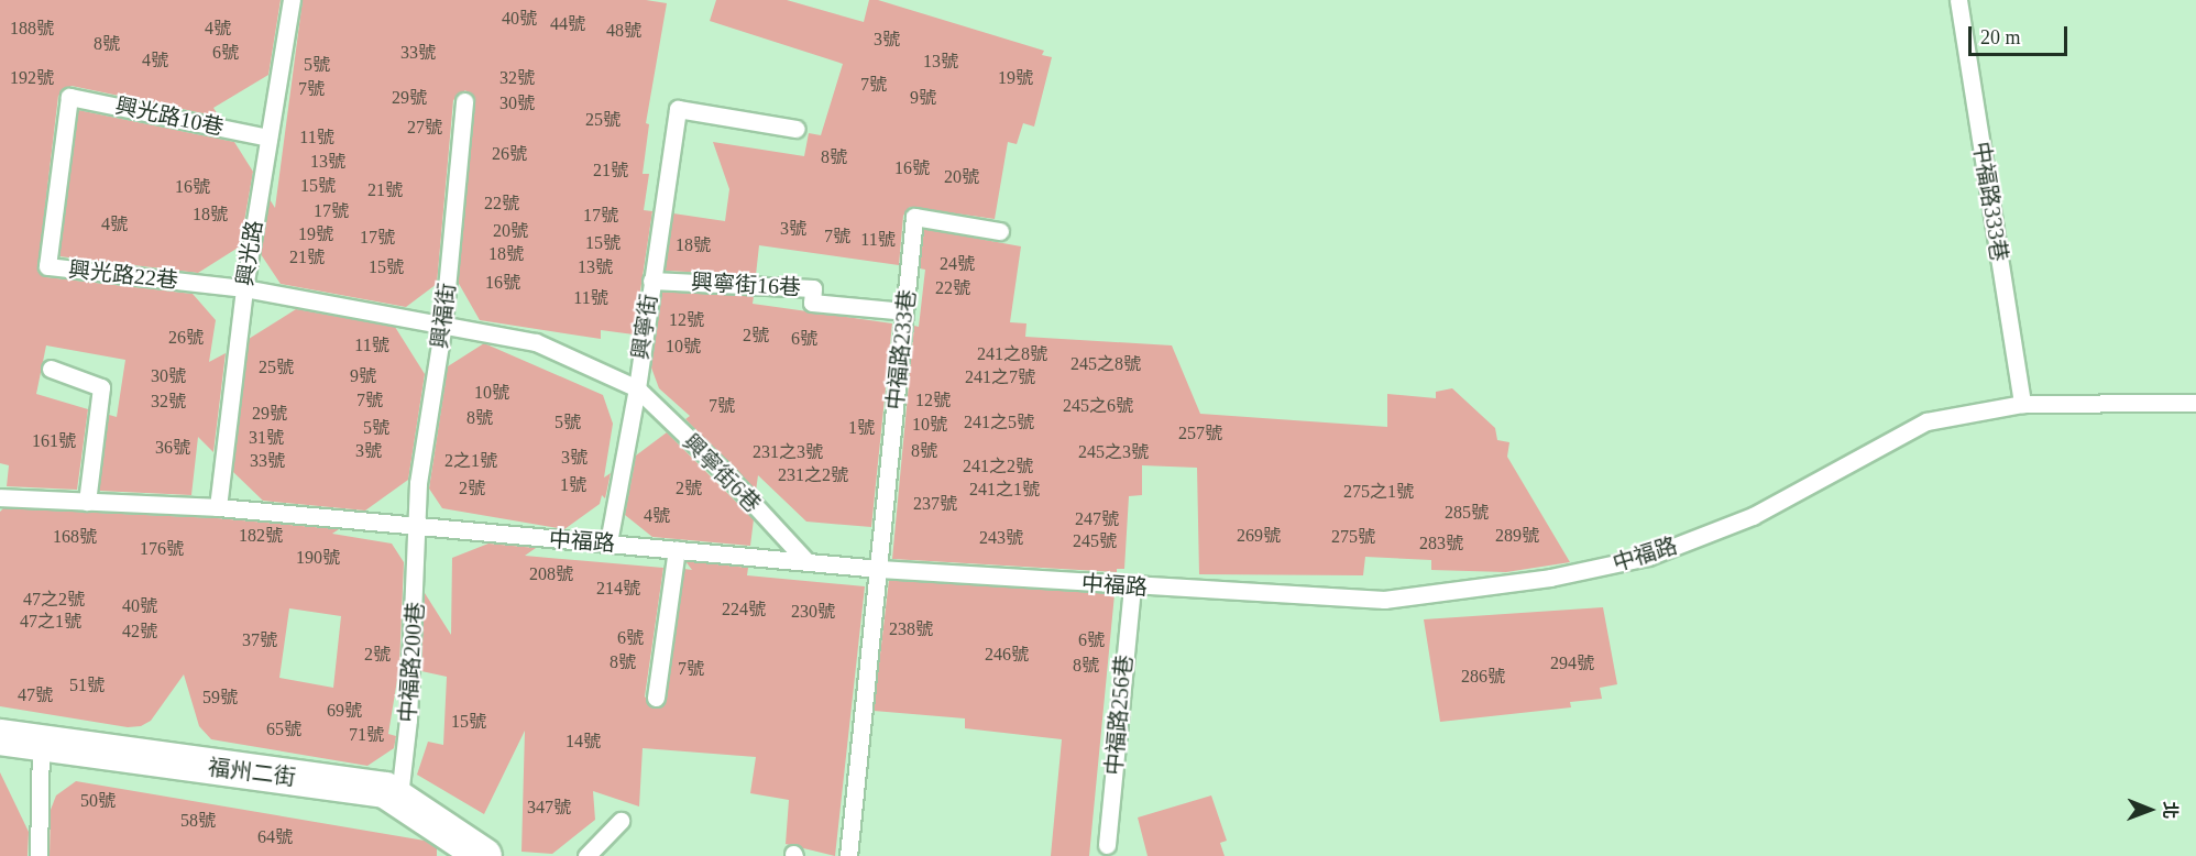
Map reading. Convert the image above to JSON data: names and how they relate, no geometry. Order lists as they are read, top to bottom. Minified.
{"streets":{"street":["福州二街"],"lane":["興光路10巷","中福路333巷","興光路","興光路22巷","興寧街16巷","興福街","興寧街","中福路233巷","興寧街6巷","中福路","中福路200巷","中福路256巷"]},"crossings":[["興光路10巷","興光路"],["興光路10巷","興光路22巷"],["中福路333巷","中福路"],["興光路","興光路22巷"],["興光路","興寧街6巷"],["興光路","中福路"],["興光路22巷","興寧街6巷"],["興寧街16巷","興寧街"],["興寧街16巷","中福路233巷"],["興福街","興寧街6巷"],["興福街","中福路"],["興福街","中福路200巷"],["興寧街","興寧街6巷"],["興寧街","中福路"],["中福路233巷","中福路"],["興寧街6巷","中福路"],["中福路","中福路200巷"],["中福路","中福路256巷"],["中福路200巷","福州二街"]],"house_numbers":["40號","44號","188號","4號","48號","3號","8號","6號","33號","4號","13號","5號","192號","32號","19號","7號","7號","29號","9號","30號","25號","27號","11號","26號","8號","13號","16號","21號","20號","15號","16號","21號","22號","17號","18號","17號","4號","3號","20號","19號","7號","17號","11號","15號","18號","18號","21號","24號","15號","13號","16號","22號","11號","12號","2號","26號","6號","11號","10號","241之8號","245之8號","25號","30號","9號","241之7號","10號","7號","12號","32號","7號","245之6號","29號","8號","5號","241之5號","10號","5號","1號","257號","31號","161號","36號","3號","8號","231之3號","245之3號","3號","33號","2之1號","241之2號","231之2號","1號","2號","2號","241之1號","275之1號","237號","285號","4號","247號","182號","269號","289號","168號","275號","243號","245號","283號","176號","190號","208號","214號","47之2號","40號","224號","230號","47之1號","238號","42號","6號","37號","6號","2號","246號","8號","294號","8號","7號","286號","51號","47號","59號","69號","15號","65號","71號","14號","50號","347號","58號","64號"],"scale_bar":"20 m","north":"right"}
